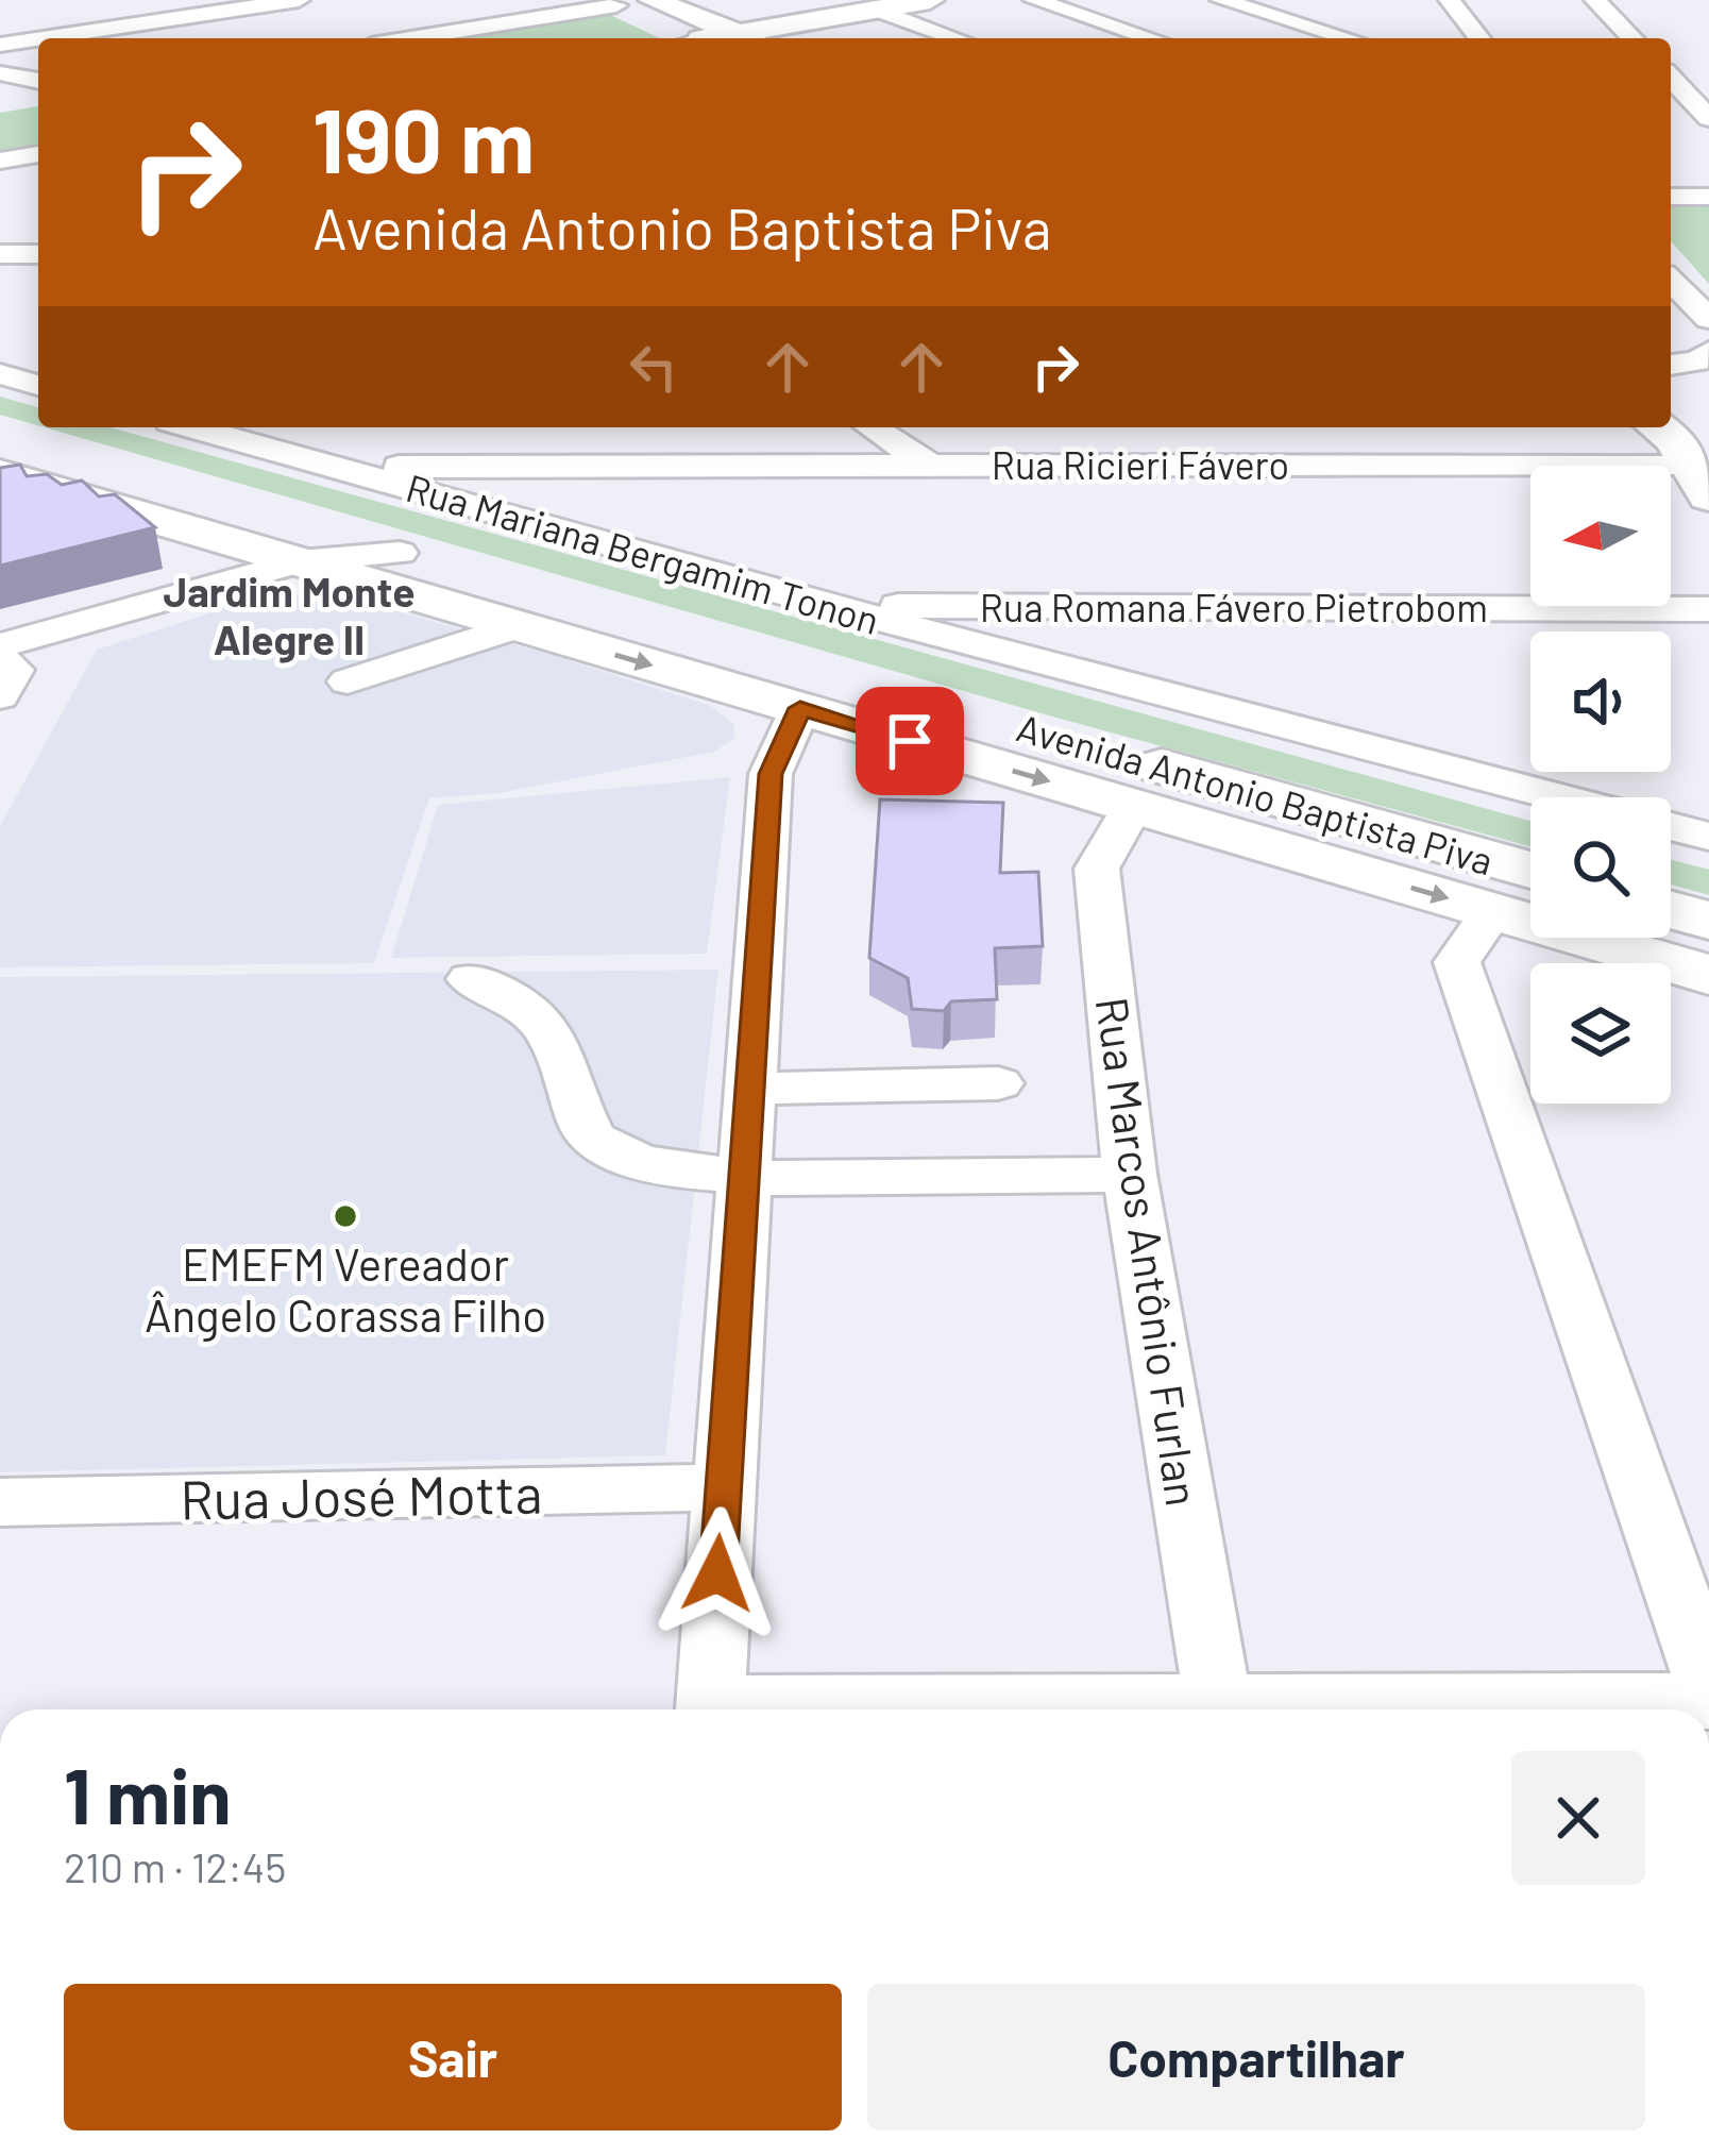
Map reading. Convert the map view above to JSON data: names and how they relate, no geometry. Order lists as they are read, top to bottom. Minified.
{"streets":{"main road":["Avenida Antonio Baptista Piva"],"street":["Rua Ricieri Fávero","Rua Mariana Bergamim Tonon","Rua Romana Fávero Pietrobom","Rua Marcos Antônio Furlan","Rua José Motta"]},"crossings":[["Rua Ricieri Fávero","Rua Mariana Bergamim Tonon"],["Rua Mariana Bergamim Tonon","Rua Romana Fávero Pietrobom"],["Avenida Antonio Baptista Piva","Rua Marcos Antônio Furlan"]],"districts":["Jardim Monte Alegre II"],"places":["EMEFM Vereador Ângelo Corassa Filho"],"north":"left","page":{"turn":["190 m","Avenida Antonio Baptista Piva"],"heading":["1 min","210 m · 12:45"],"buttons":["Sair","Compartilhar"]}}
